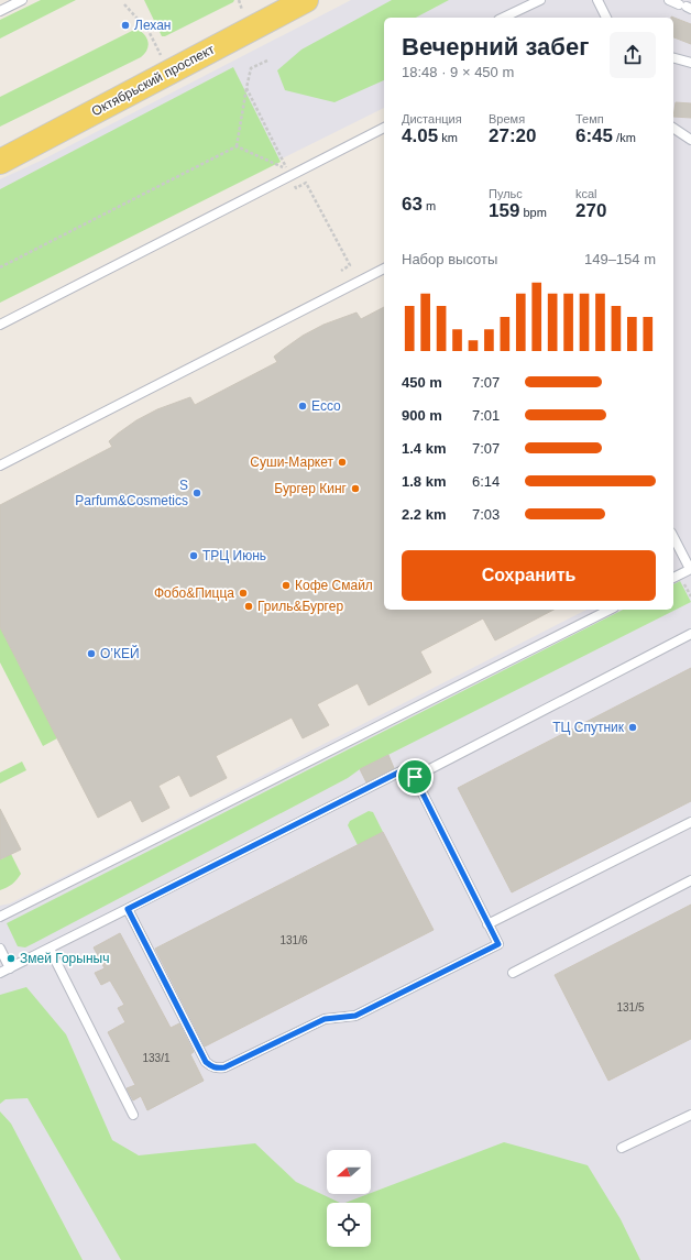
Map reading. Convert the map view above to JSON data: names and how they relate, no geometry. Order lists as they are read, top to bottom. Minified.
{"streets":{"main road":["Октябрьский проспект"]},"places":["Лехан","Ecco","Суши-Маркет","Бургер Кинг","S Parfum&Cosmetics","ТРЦ Июнь","Кофе Смайл","Фобо&Пицца","Гриль&Бургер","О’КЕЙ","ТЦ Спутник","Змей Горыныч"],"house_numbers":["131/6","131/5","133/1"],"north":"left","page":{"heading":["Вечерний забег","18:48 · 9 × 450 m"],"stats":[["Дистанция","4.05 km"],["Время","27:20"],["Темп","6:45 /km"],["63 m"],["Пульс","159 bpm"],["kcal","270"]],"chart":["Набор высоты","149–154 m"],"list":[{"name":"450 m","note":"7:07"},{"name":"900 m","note":"7:01"},{"name":"1.4 km","note":"7:07"},{"name":"1.8 km","note":"6:14"},{"name":"2.2 km","note":"7:03"}],"buttons":"Сохранить"}}
